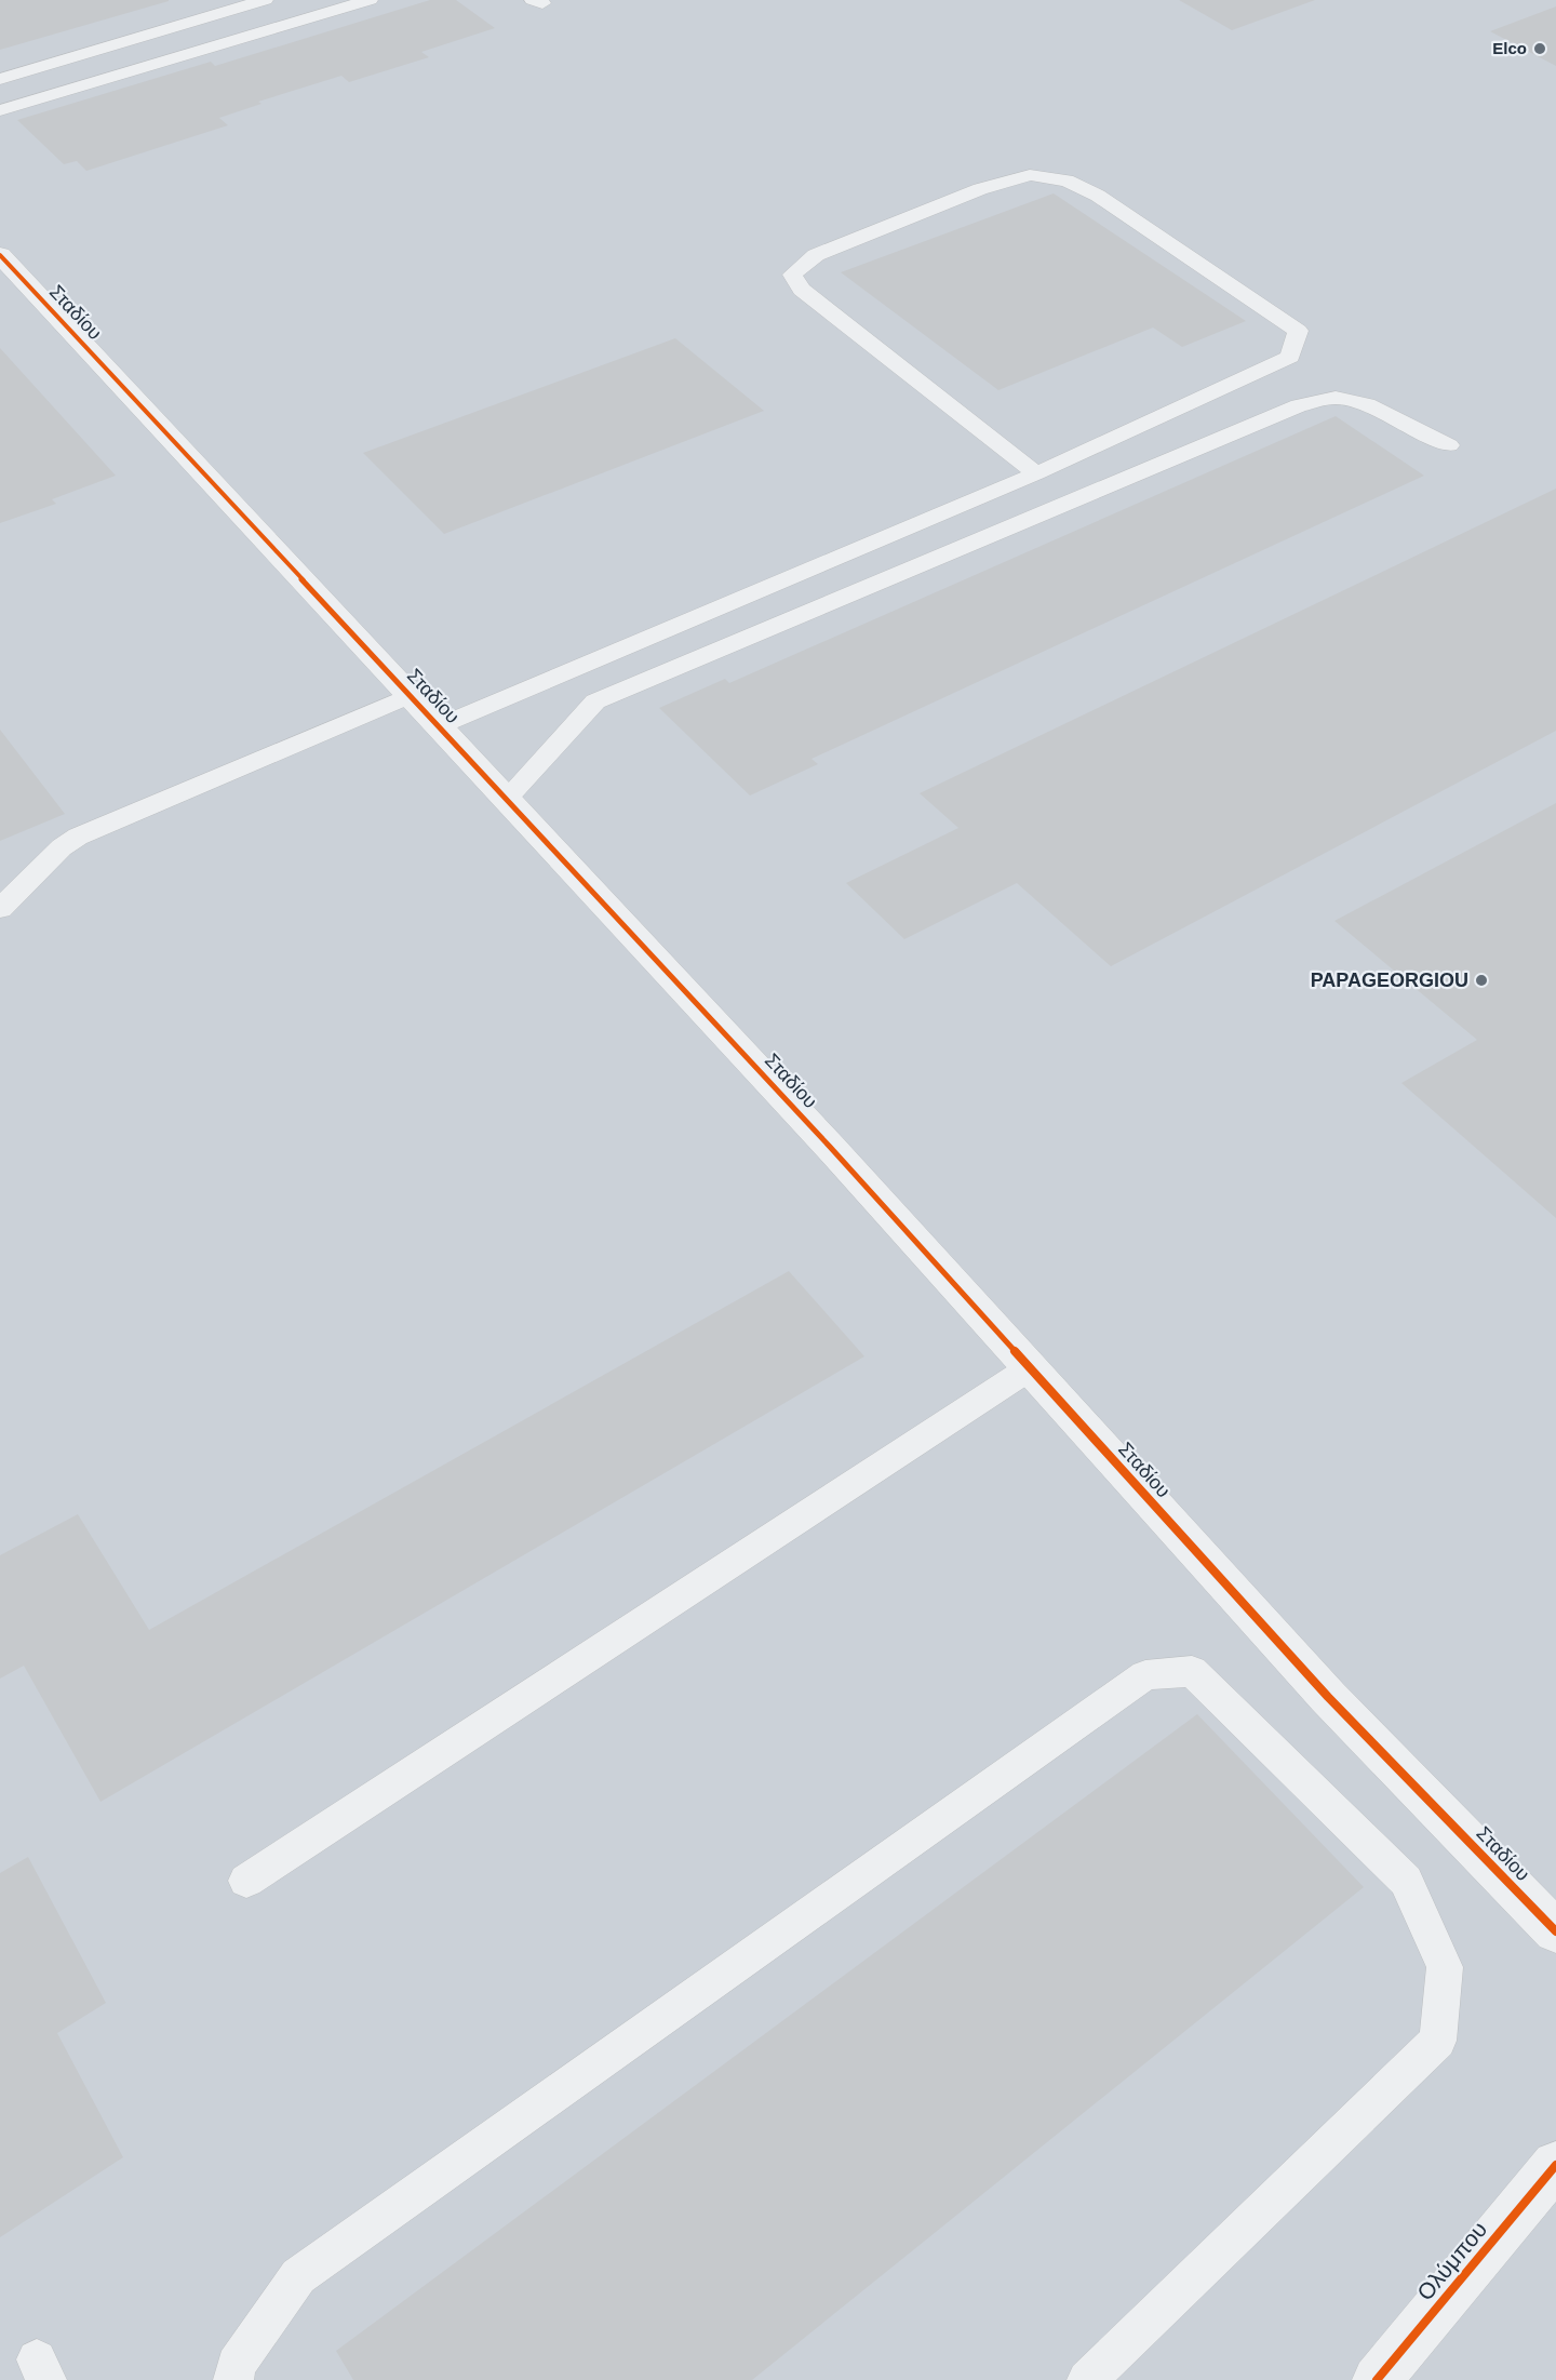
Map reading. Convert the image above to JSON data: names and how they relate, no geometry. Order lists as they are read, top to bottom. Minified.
{"streets":{"street":["Σταδίου","Ολύμπου"]},"places":["Elco","PAPAGEORGIOU"]}
